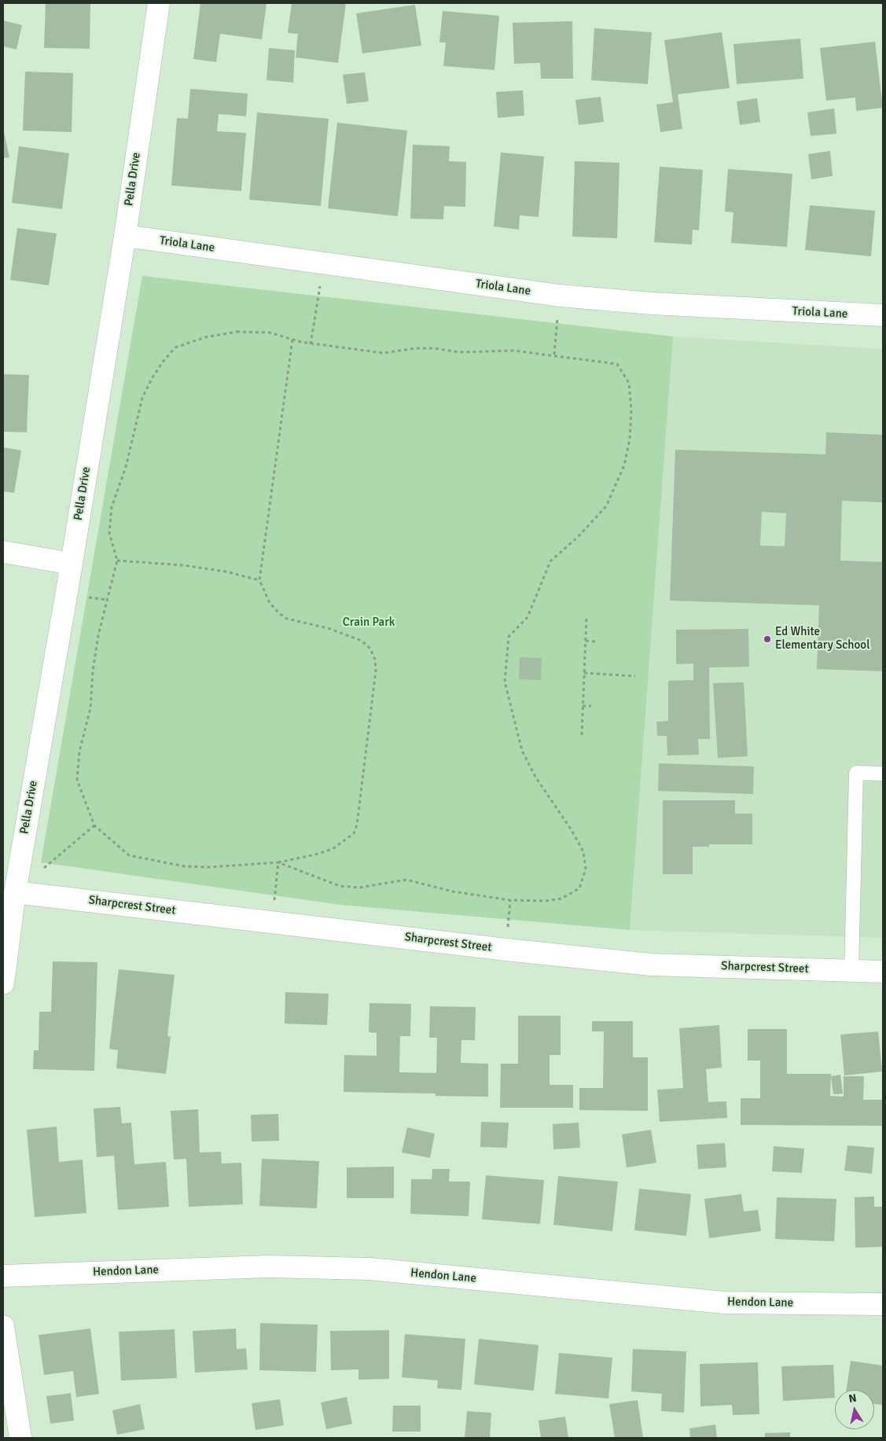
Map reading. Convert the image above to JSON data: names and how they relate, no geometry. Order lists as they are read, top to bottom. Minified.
{"streets":{"street":["Pella Drive","Triola Lane","Sharpcrest Street","Hendon Lane"]},"crossings":[["Pella Drive","Triola Lane"],["Pella Drive","Sharpcrest Street"]],"parks":["Crain Park"],"places":["Ed White Elementary School"],"north":"top"}
